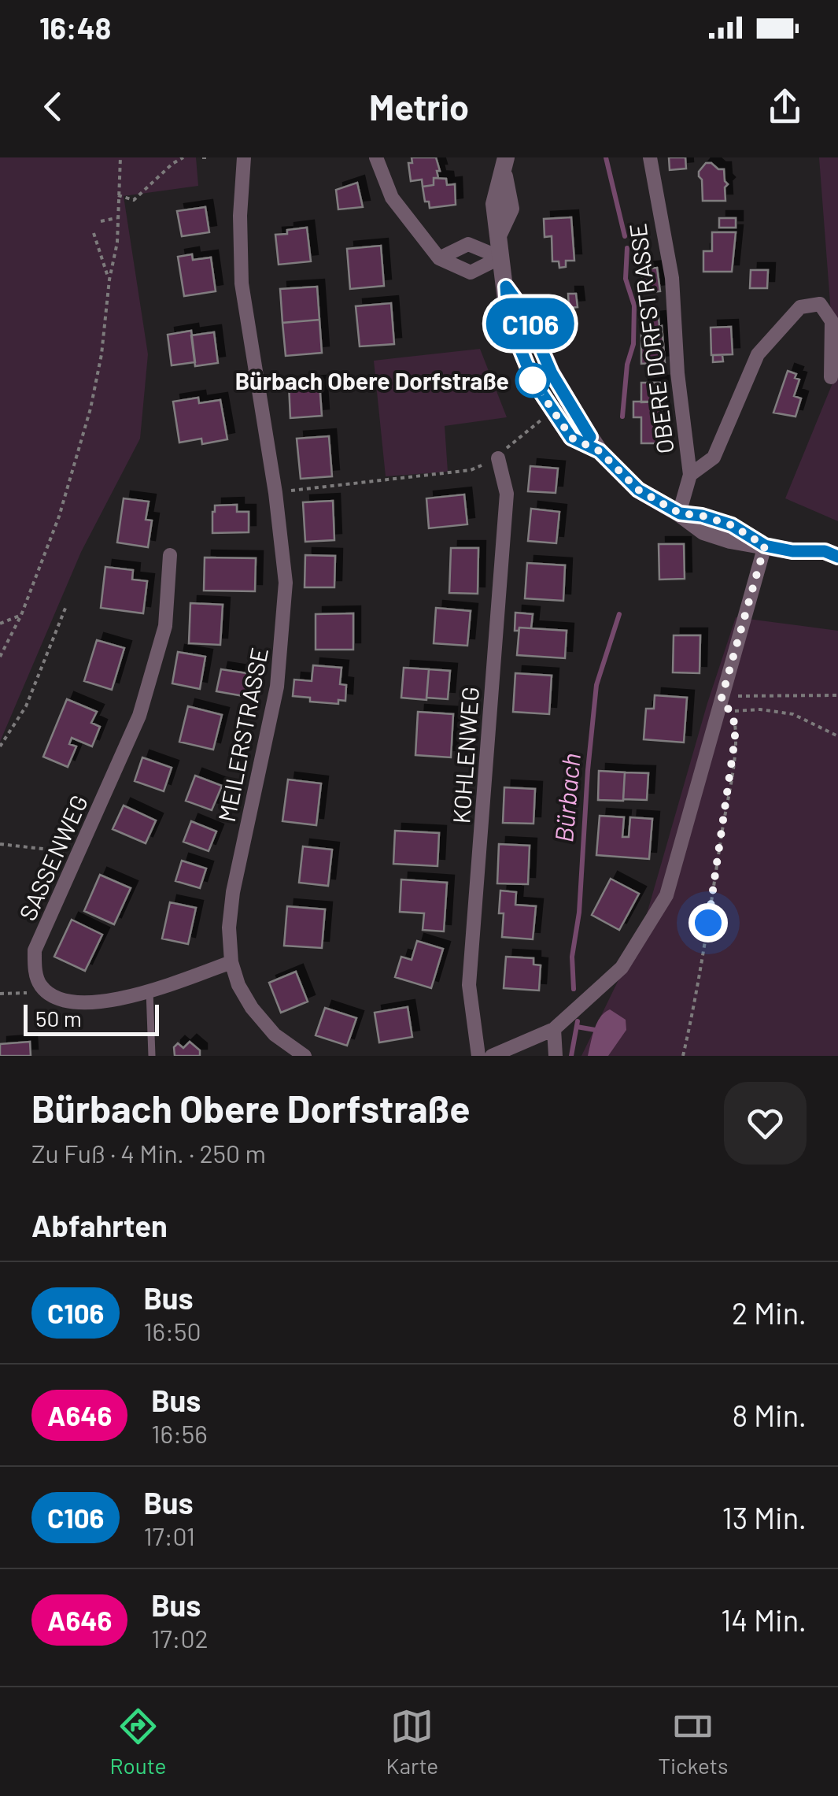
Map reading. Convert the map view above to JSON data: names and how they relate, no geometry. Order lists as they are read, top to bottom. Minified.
{"streets":{"street":["OBERE DORFSTRASSE","MEILERSTRASSE","KOHLENWEG","SASSENWEG"]},"water":["Bürbach"],"places":["Bürbach Obere Dorfstraße"],"lines":["bus line C106"],"scale_bar":"50 m","page":{"status":"16:48","header":"Metrio","on_map":"C106","scale":"50 m","heading":[["Bürbach Obere Dorfstraße","Zu Fuß · 4 Min. · 250 m"],"Abfahrten"],"list":[{"mark":"C106","name":"Bus","note":"16:50","value":"2 Min."},{"mark":"A646","name":"Bus","note":"16:56","value":"8 Min."},{"mark":"C106","name":"Bus","note":"17:01","value":"13 Min."},{"mark":"A646","name":"Bus","note":"17:02","value":"14 Min."}],"tabs":["Route","Karte","Tickets"]}}
